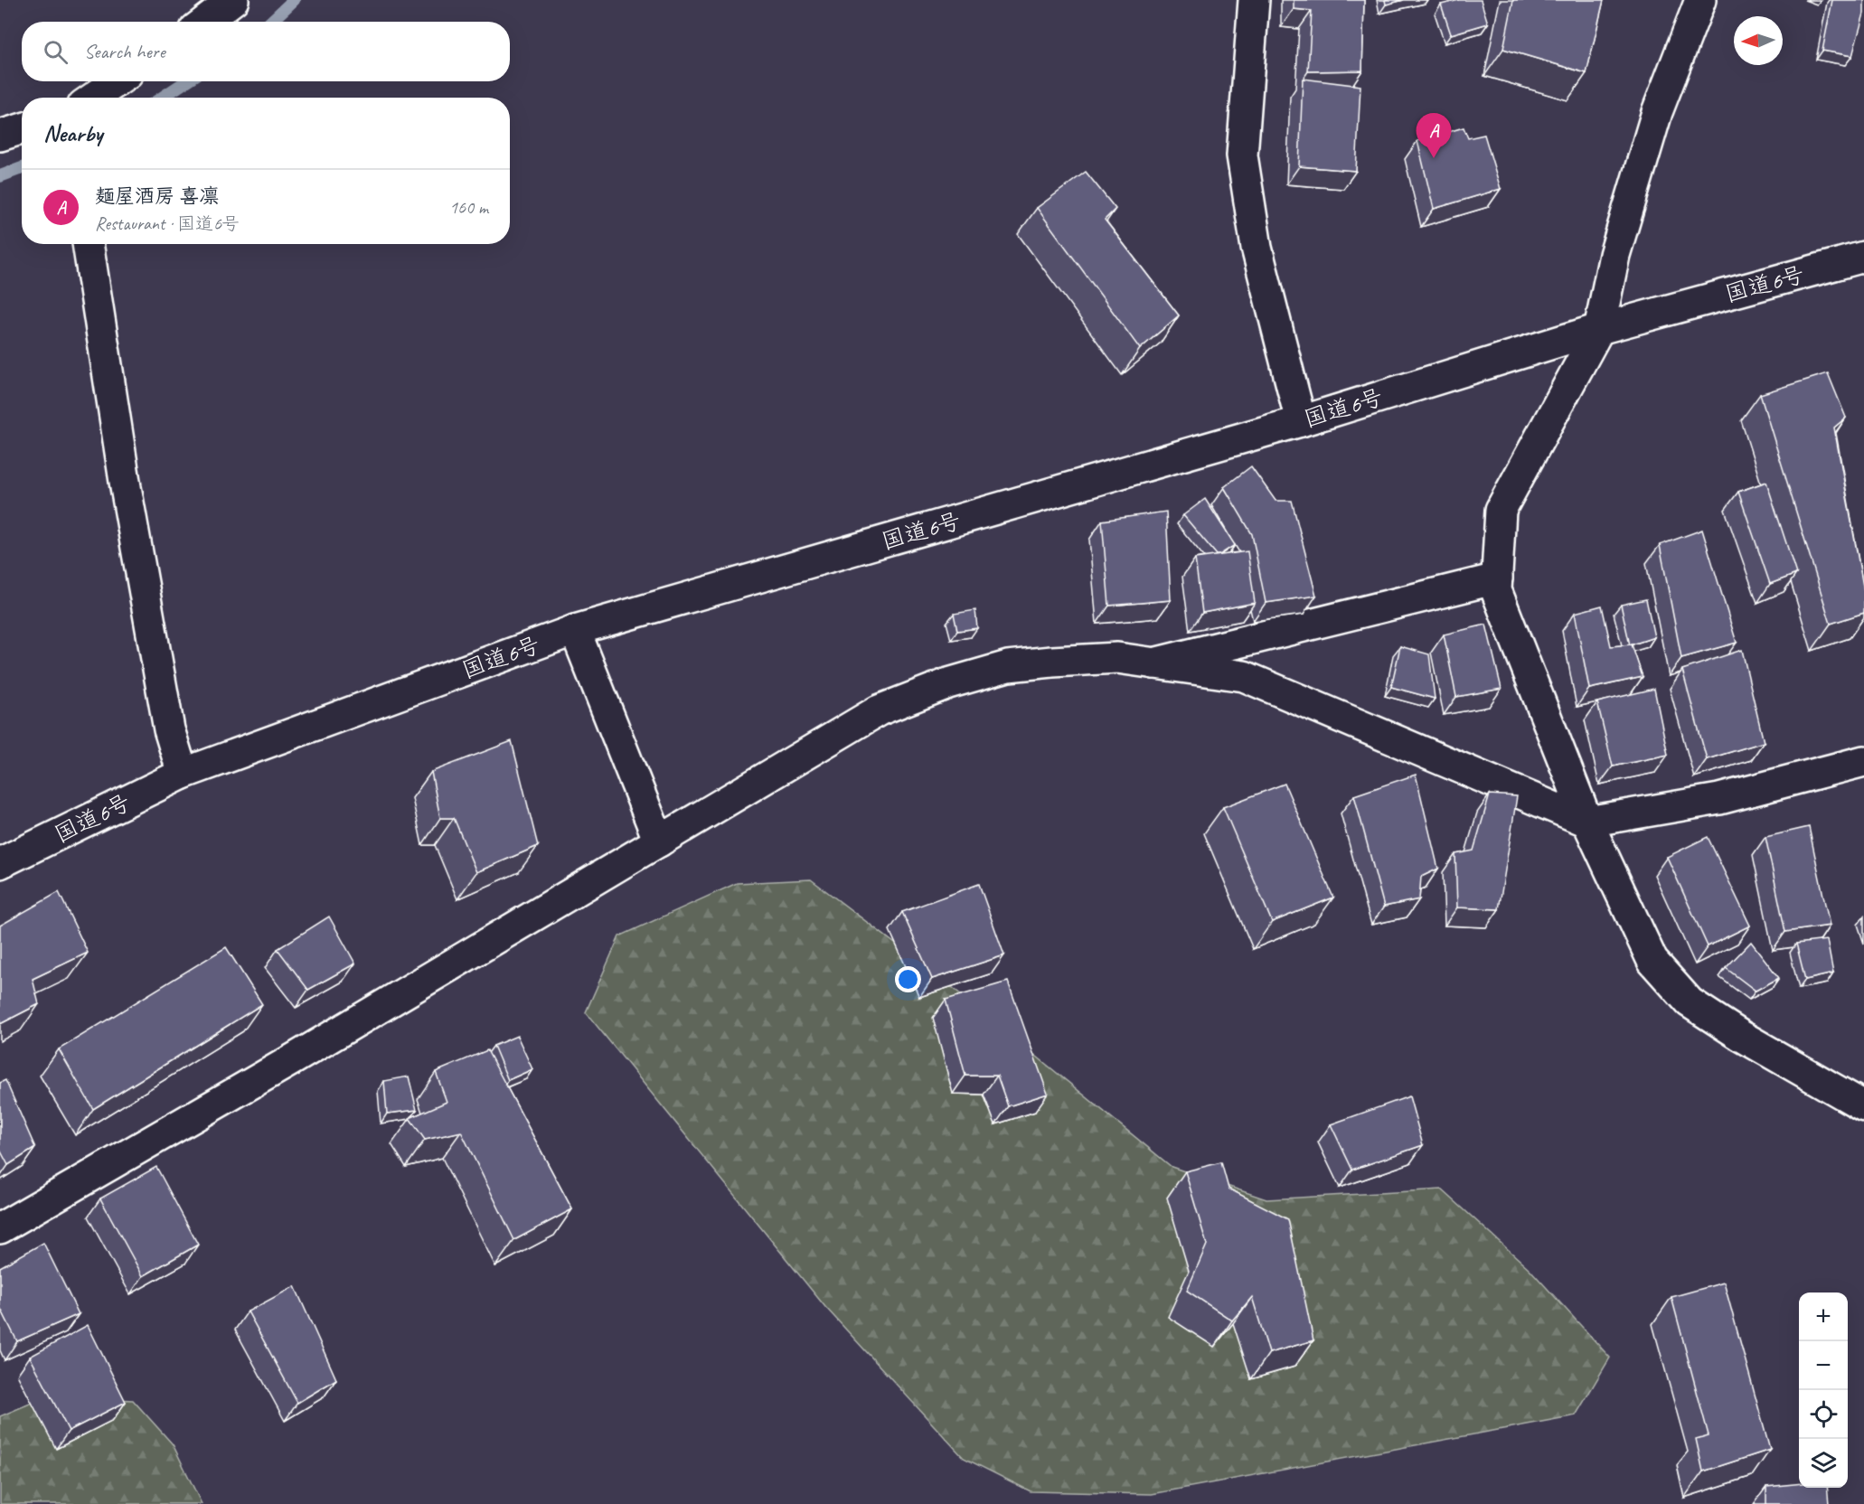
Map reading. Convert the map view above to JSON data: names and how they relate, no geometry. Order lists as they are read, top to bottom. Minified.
{"streets":{"main road":["国道6号"]},"north":"left","page":{"search":"Search here","heading":"Nearby","pins":"A","list":[{"mark":"A","name":"麺屋酒房 喜凛","note":"Restaurant · 国道6号","value":"160 m"}],"map_buttons":["+","−"]}}
